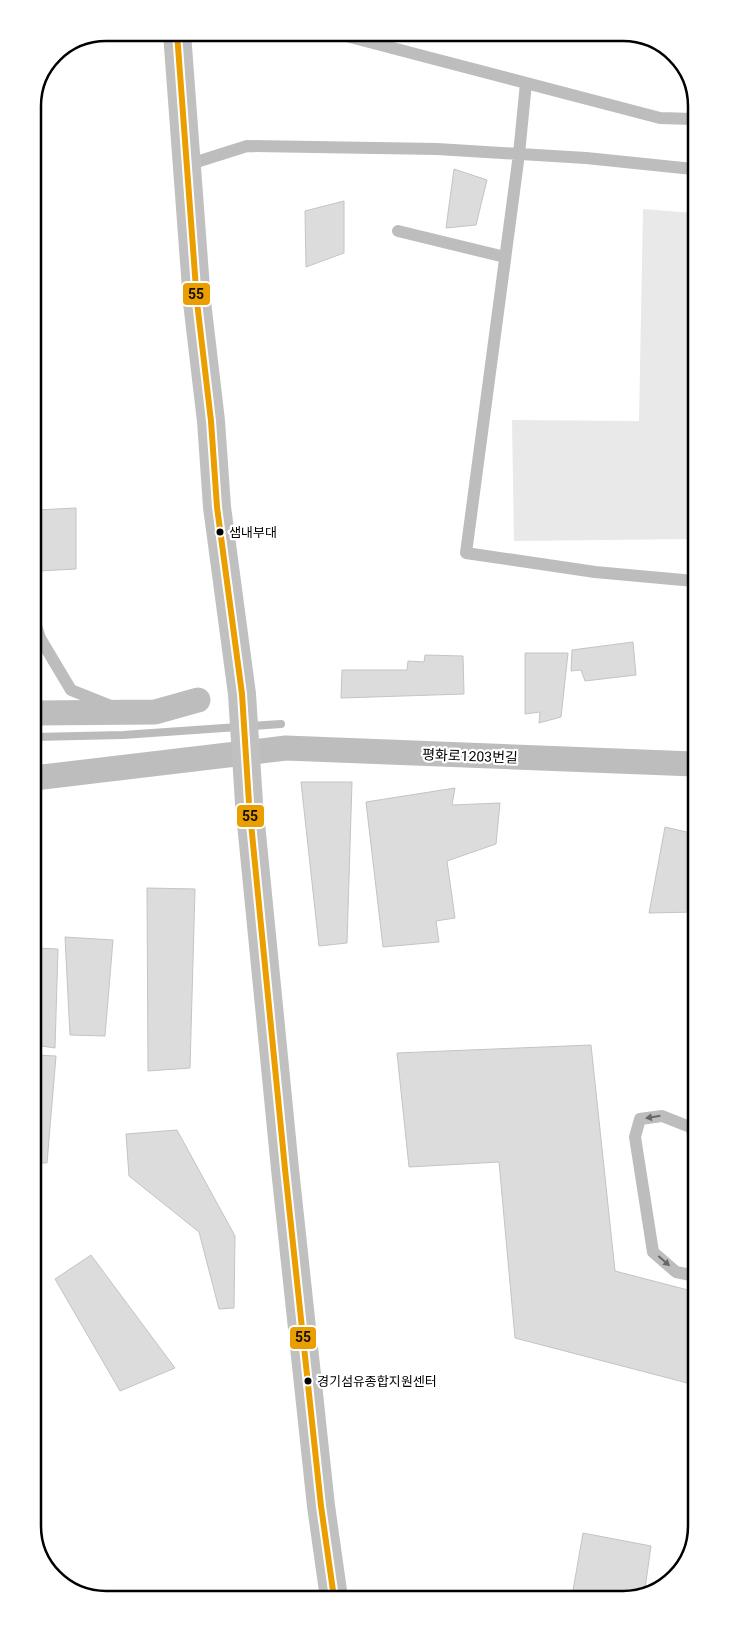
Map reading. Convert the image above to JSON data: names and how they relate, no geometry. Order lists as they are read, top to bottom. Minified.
{"streets":{"street":["평화로1203번길"]},"places":["샘내부대","경기섬유종합지원센터"],"lines":["transit line 55"]}
